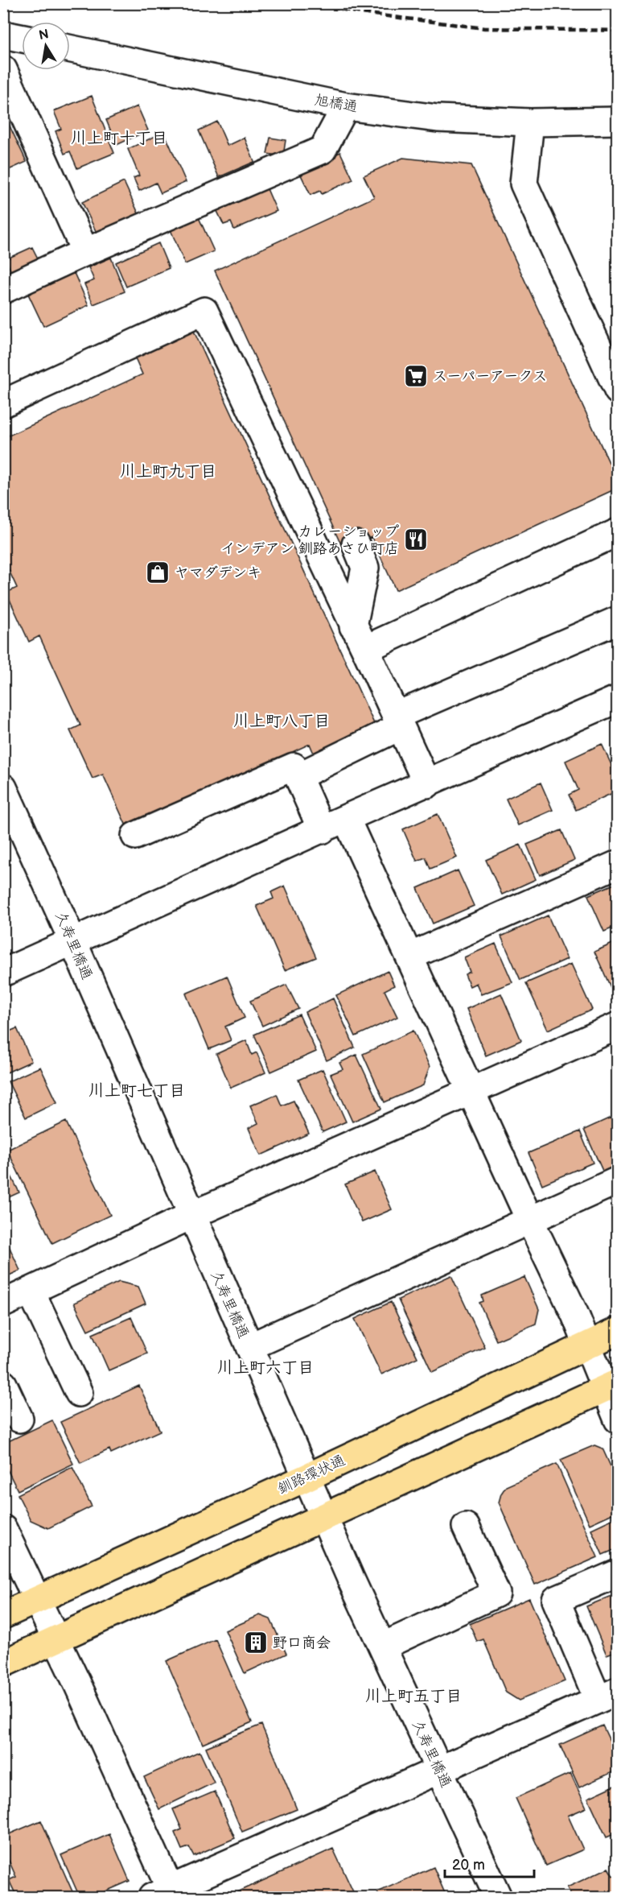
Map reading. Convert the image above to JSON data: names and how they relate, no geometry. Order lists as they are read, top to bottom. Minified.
{"streets":{"highway":["釧路環状通"],"street":["旭橋通","久寿里橋通"]},"crossings":[["久寿里橋通","釧路環状通"]],"districts":["川上町十丁目","川上町九丁目","川上町八丁目","川上町七丁目","川上町六丁目","川上町五丁目"],"places":{"supermarket":["スーパーアークス"],"restaurant":["カレーショップ インデアン 釧路あさひ町店"],"shop":["ヤマダデンキ"],"building":["野口商会"]},"scale_bar":"20 m","north":"top"}
